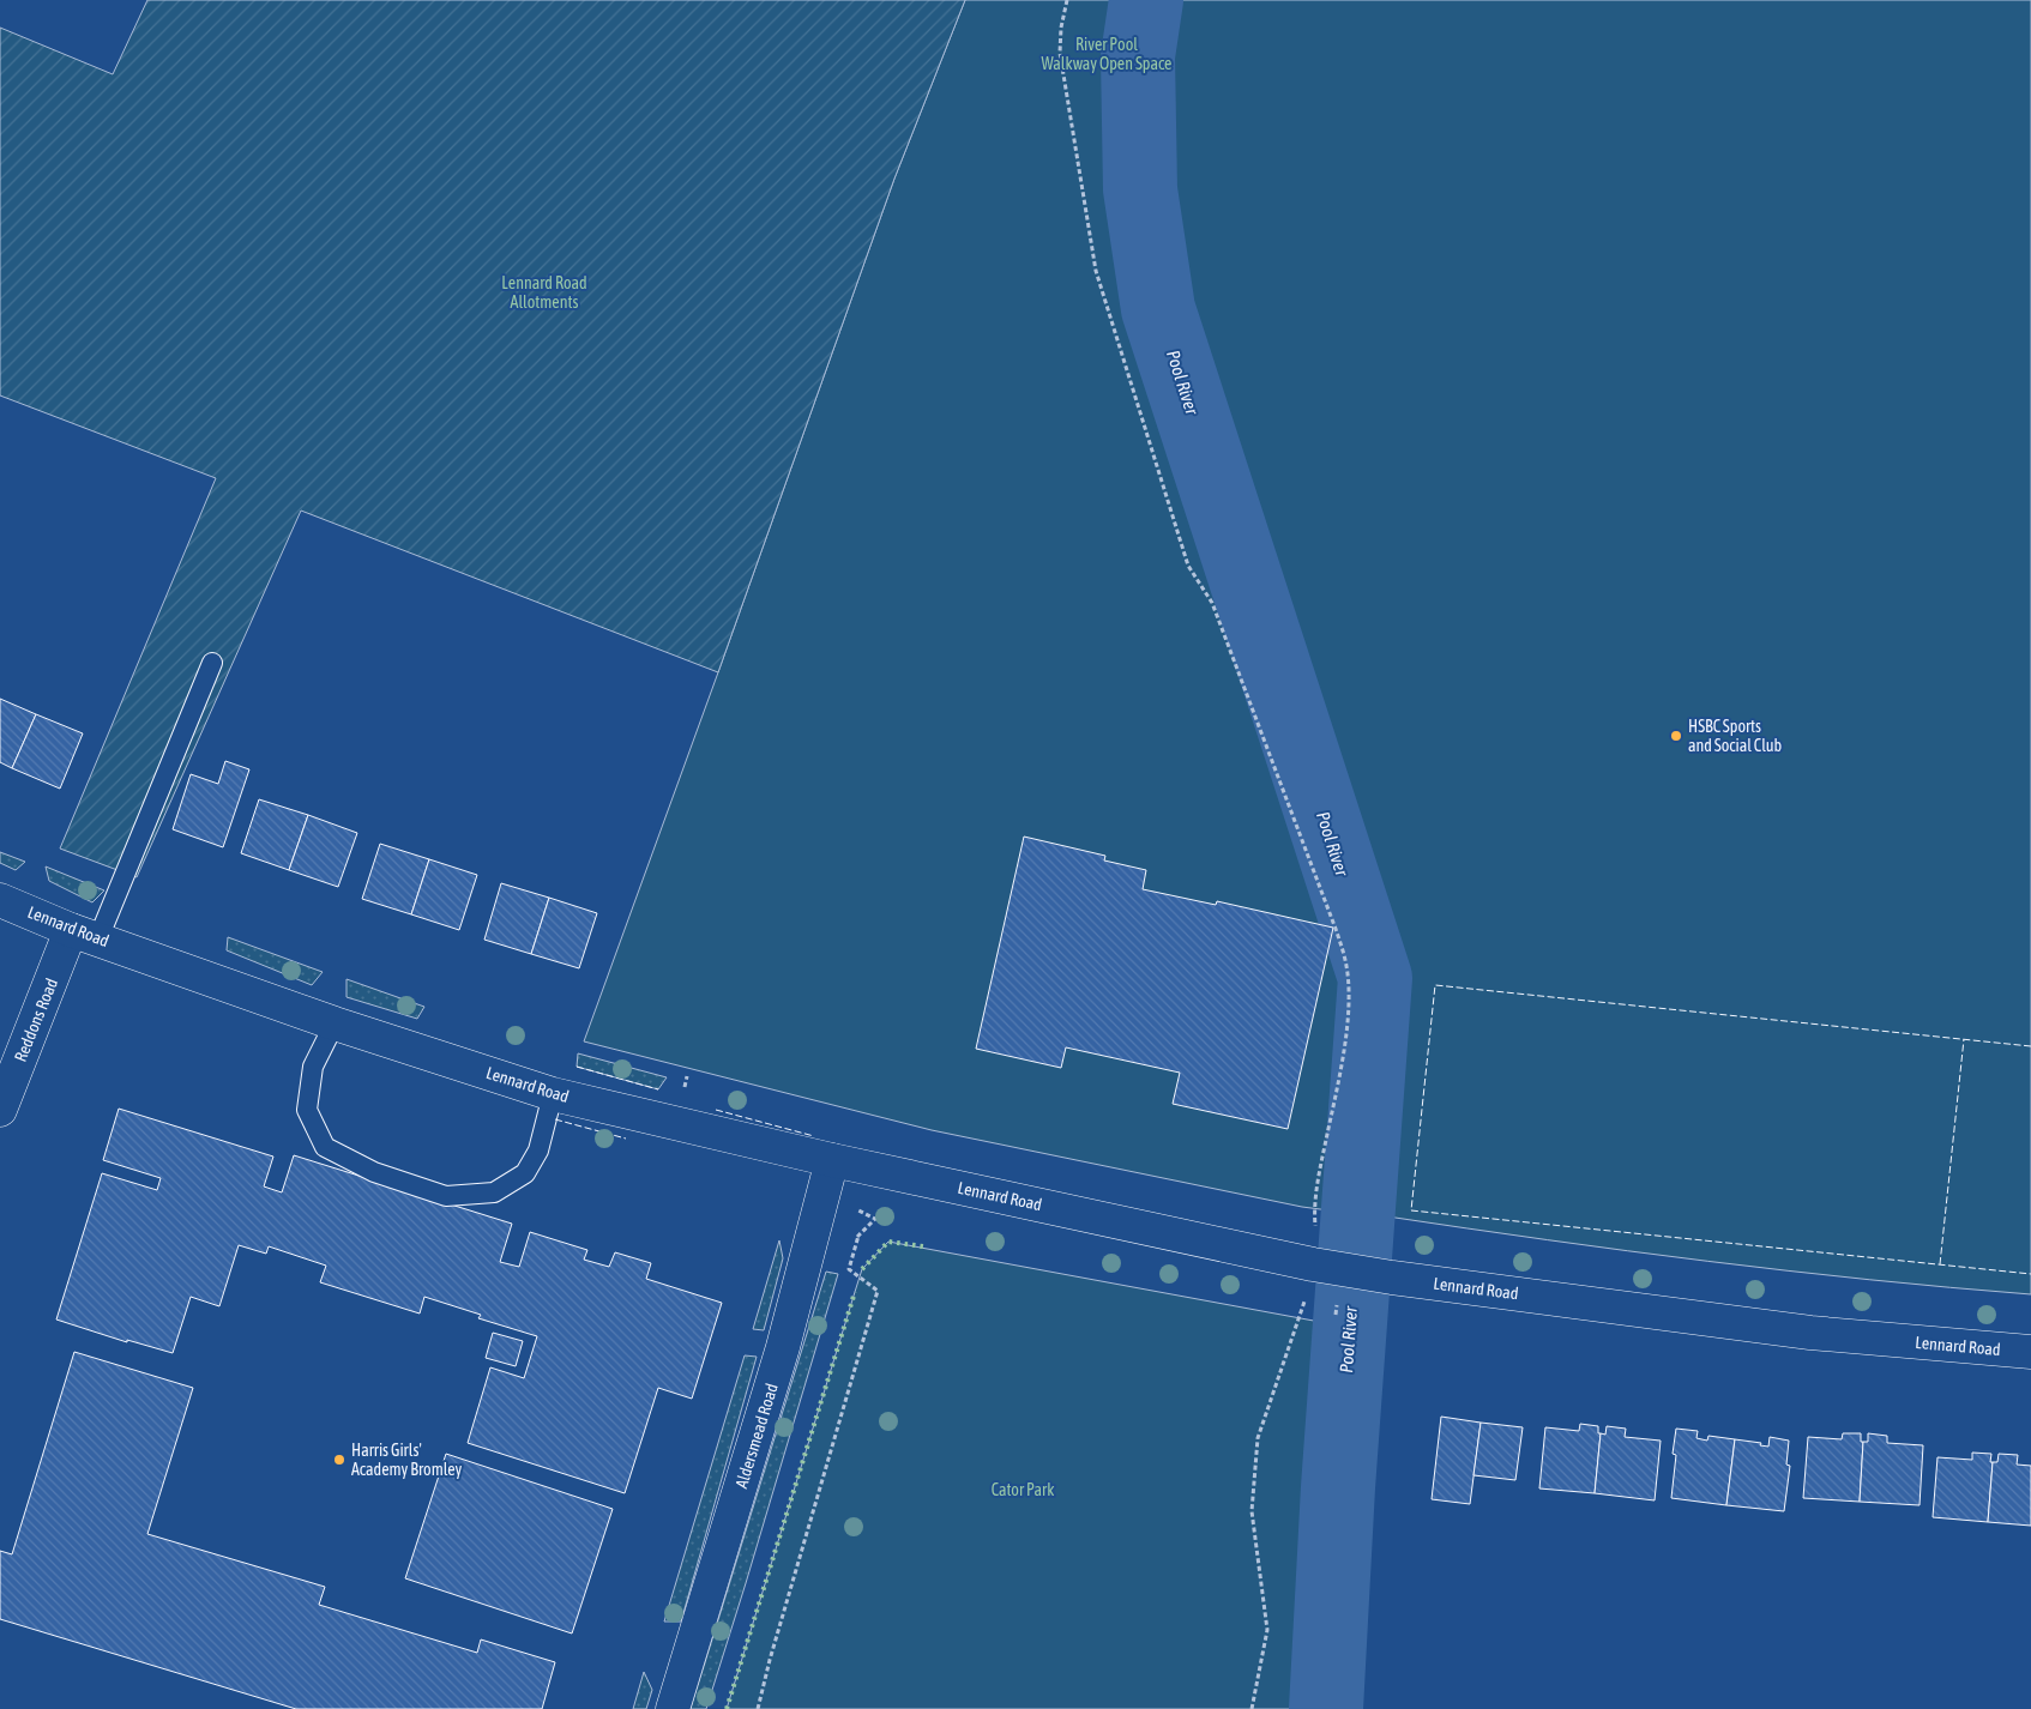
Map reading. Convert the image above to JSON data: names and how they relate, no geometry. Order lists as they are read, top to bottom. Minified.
{"streets":{"street":["Lennard Road","Reddons Road","Aldersmead Road"]},"crossings":[["Lennard Road","Reddons Road"],["Lennard Road","Aldersmead Road"]],"water":["Pool River"],"parks":["River Pool Walkway Open Space","Lennard Road Allotments","Cator Park"],"places":["HSBC Sports and Social Club","Harris Girls' Academy Bromley"]}
